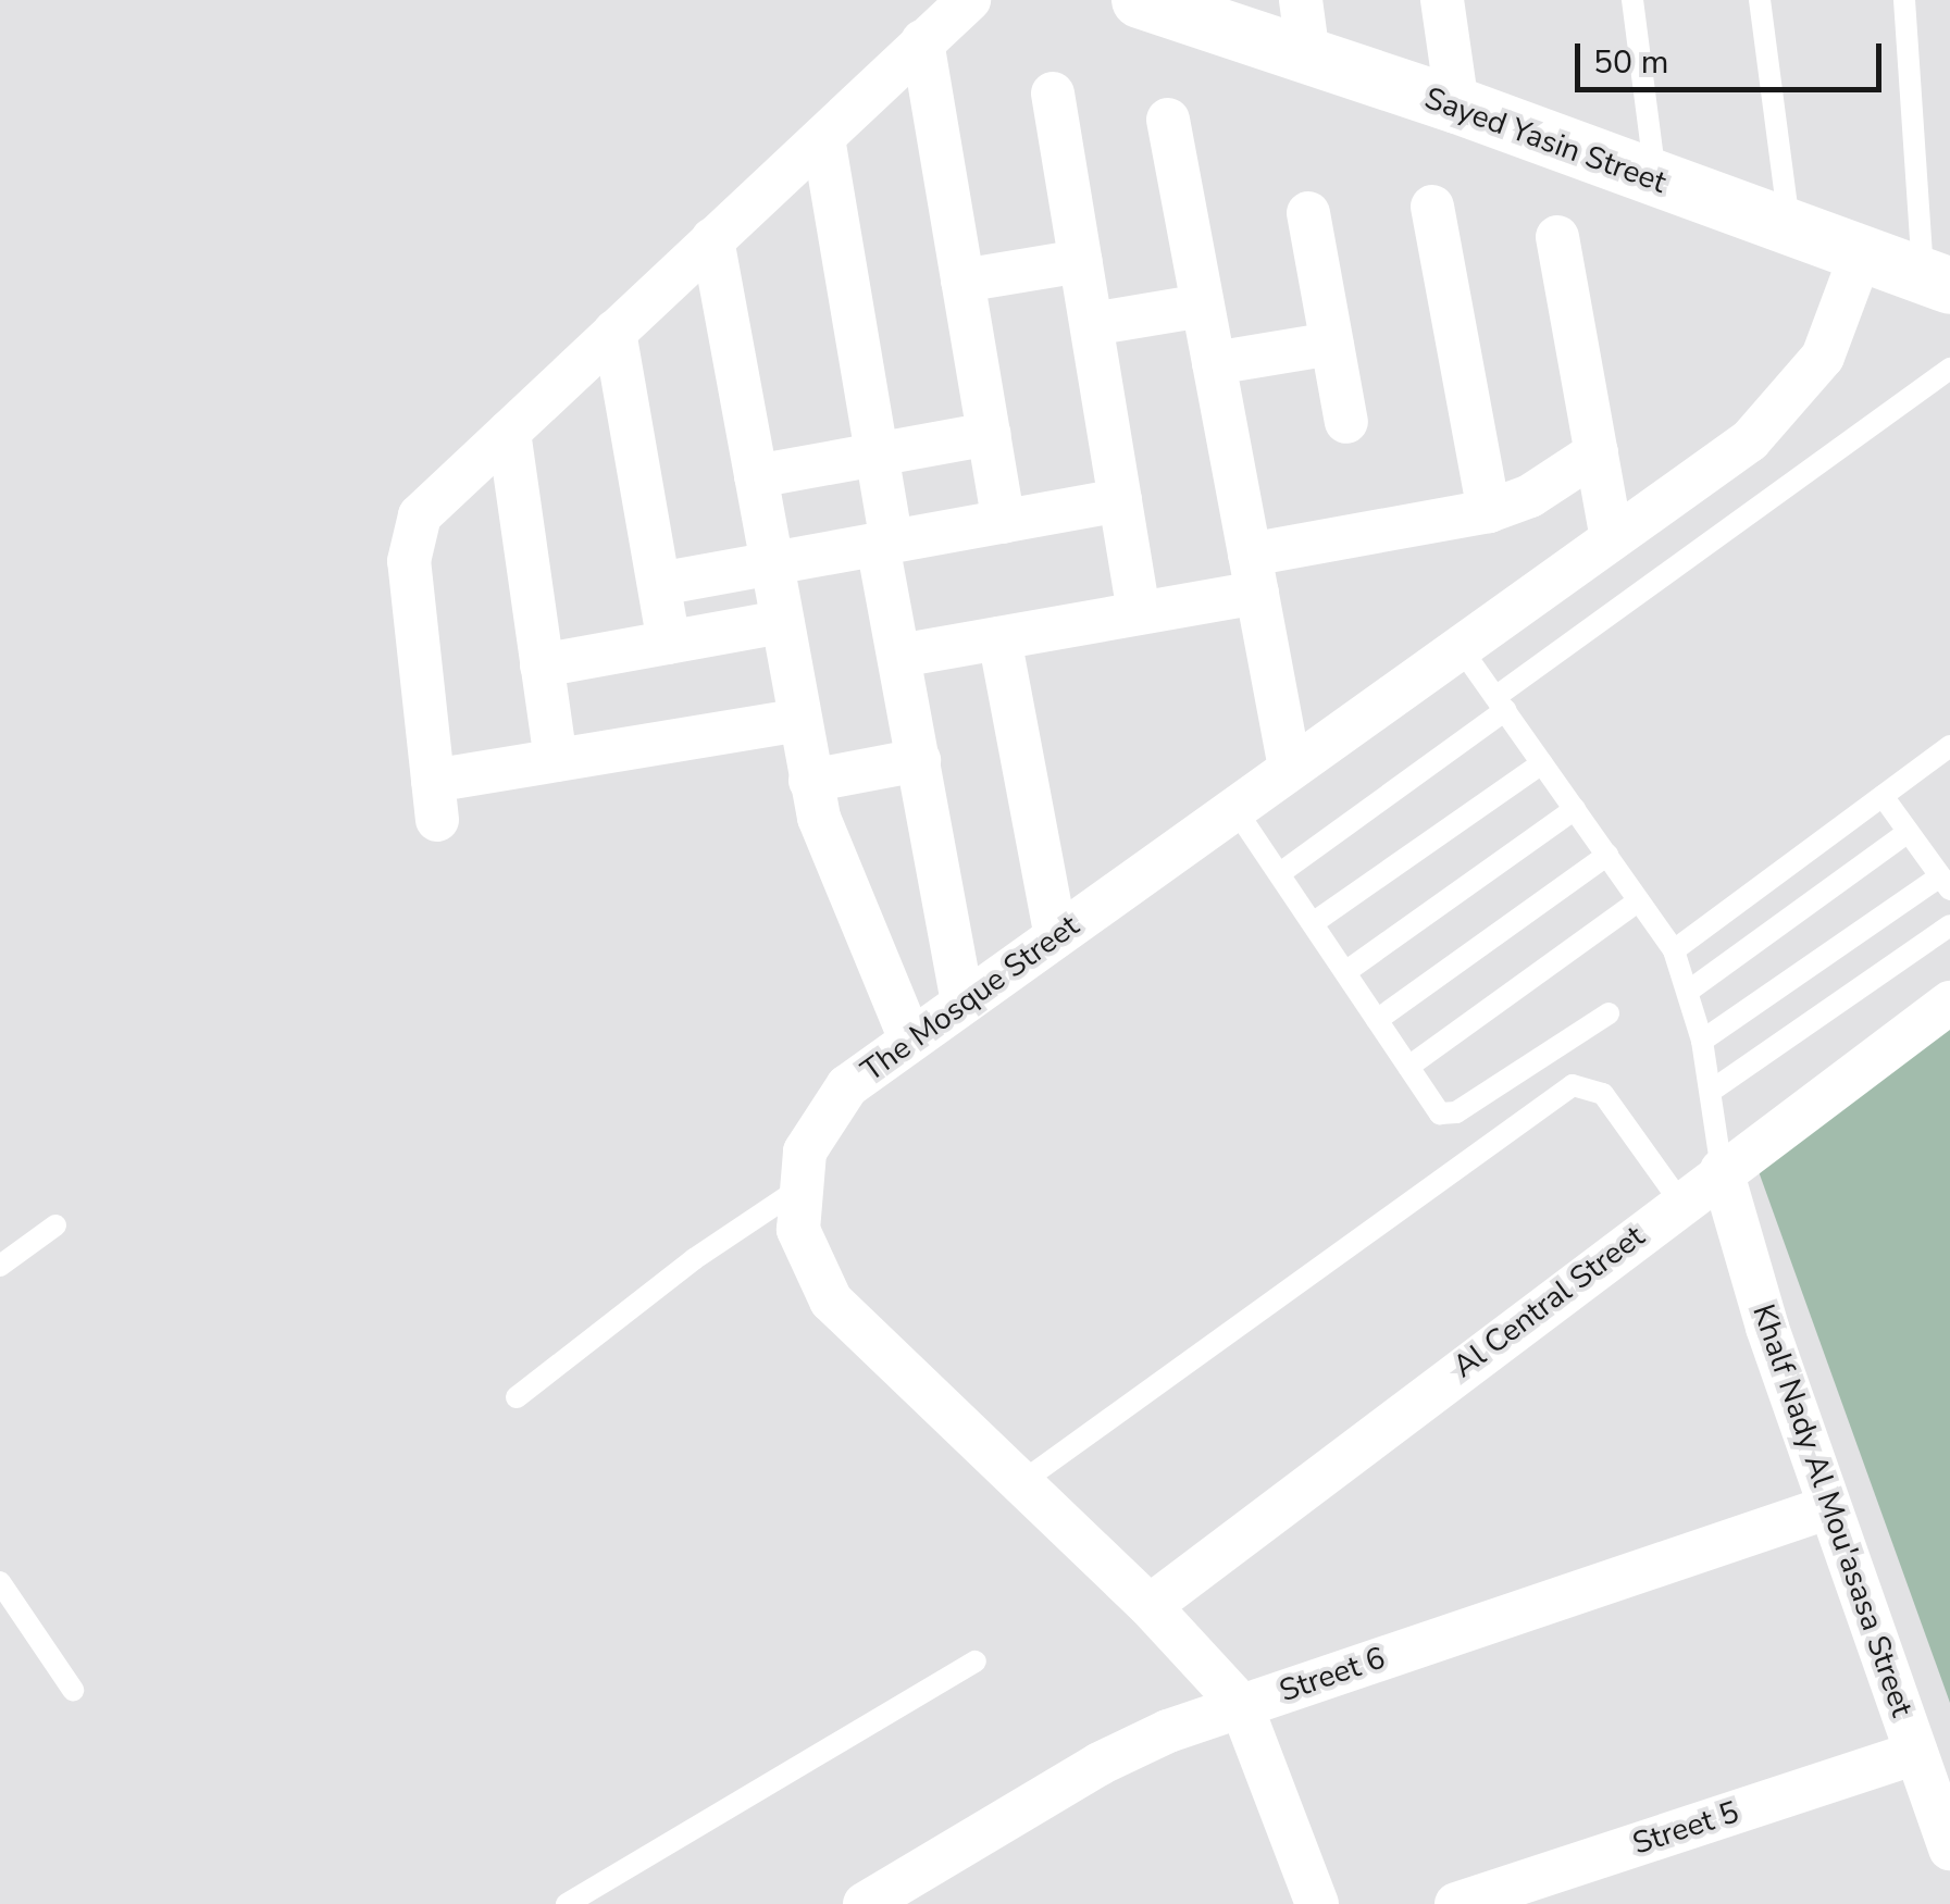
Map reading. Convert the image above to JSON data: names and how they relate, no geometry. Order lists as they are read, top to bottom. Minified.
{"streets":{"street":["Sayed Yasin Street","The Mosque Street","Al Central Street","Khalf Nady Al Mou'asasa Street","Street 6","Street 5"]},"crossings":[["Sayed Yasin Street","The Mosque Street"],["The Mosque Street","Al Central Street"],["The Mosque Street","Street 6"],["Al Central Street","Khalf Nady Al Mou'asasa Street"],["Khalf Nady Al Mou'asasa Street","Street 6"],["Khalf Nady Al Mou'asasa Street","Street 5"]],"scale_bar":"50 m"}
